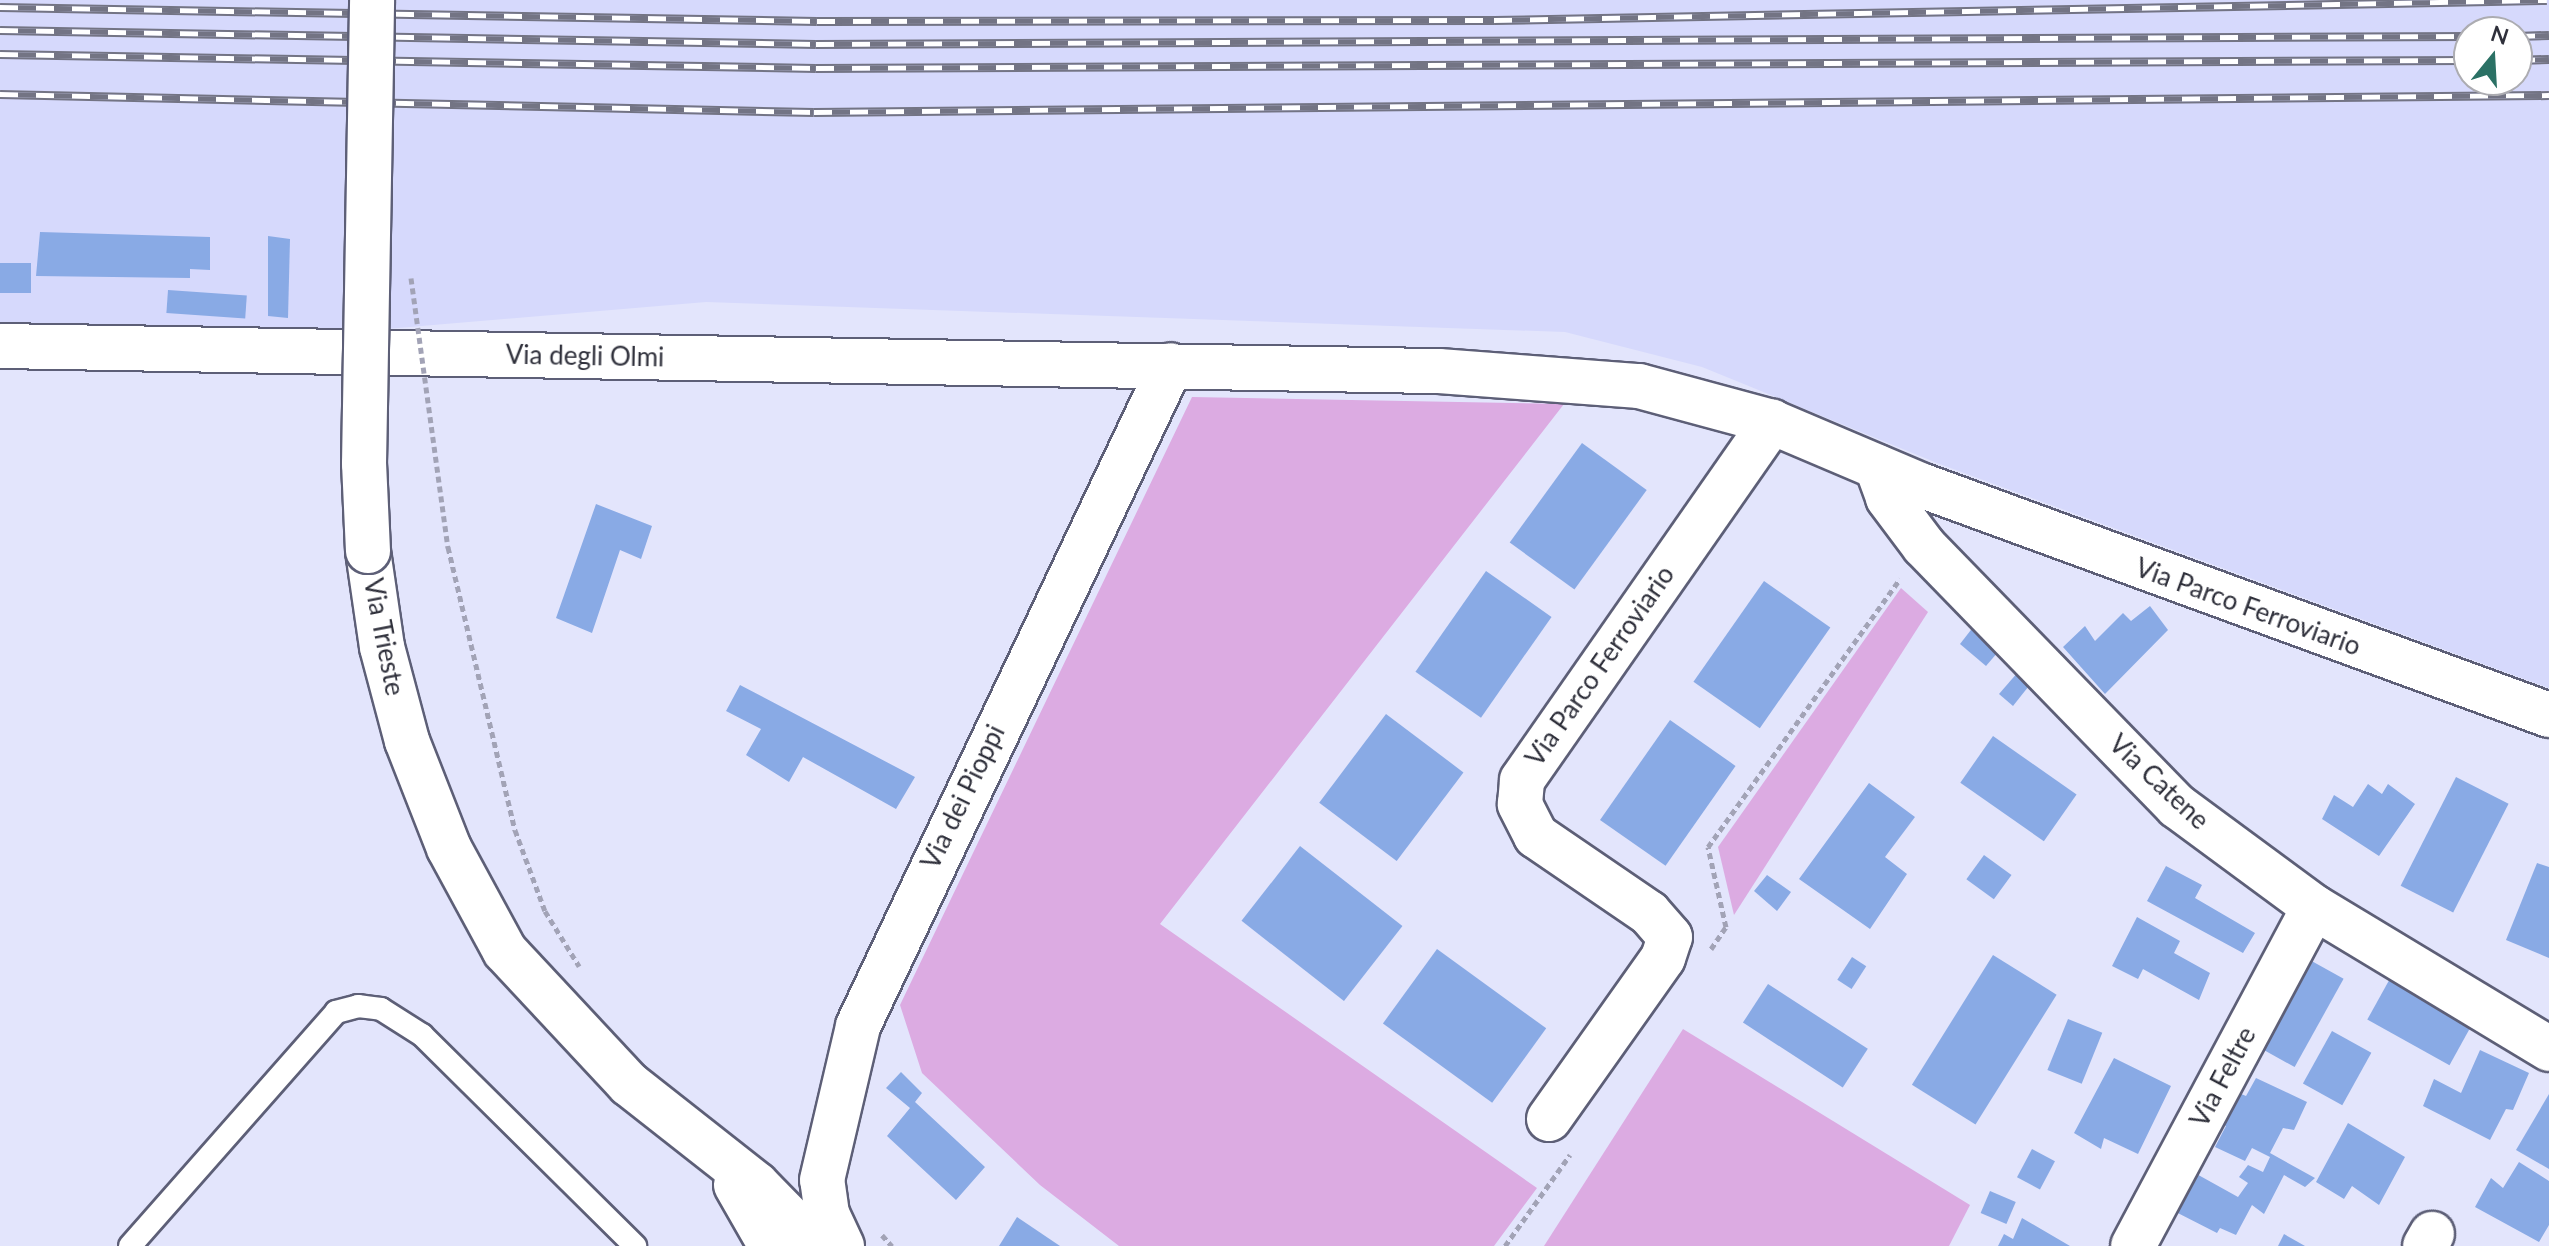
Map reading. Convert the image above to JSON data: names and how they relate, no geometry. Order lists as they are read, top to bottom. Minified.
{"streets":{"street":["Via degli Olmi","Via Parco Ferroviario","Via Trieste","Via Catene","Via dei Pioppi","Via Feltre"]},"crossings":[["Via degli Olmi","Via Parco Ferroviario"],["Via degli Olmi","Via dei Pioppi"],["Via Parco Ferroviario","Via Catene"],["Via Parco Ferroviario","Via dei Pioppi"],["Via Catene","Via Feltre"]],"north":"top"}
